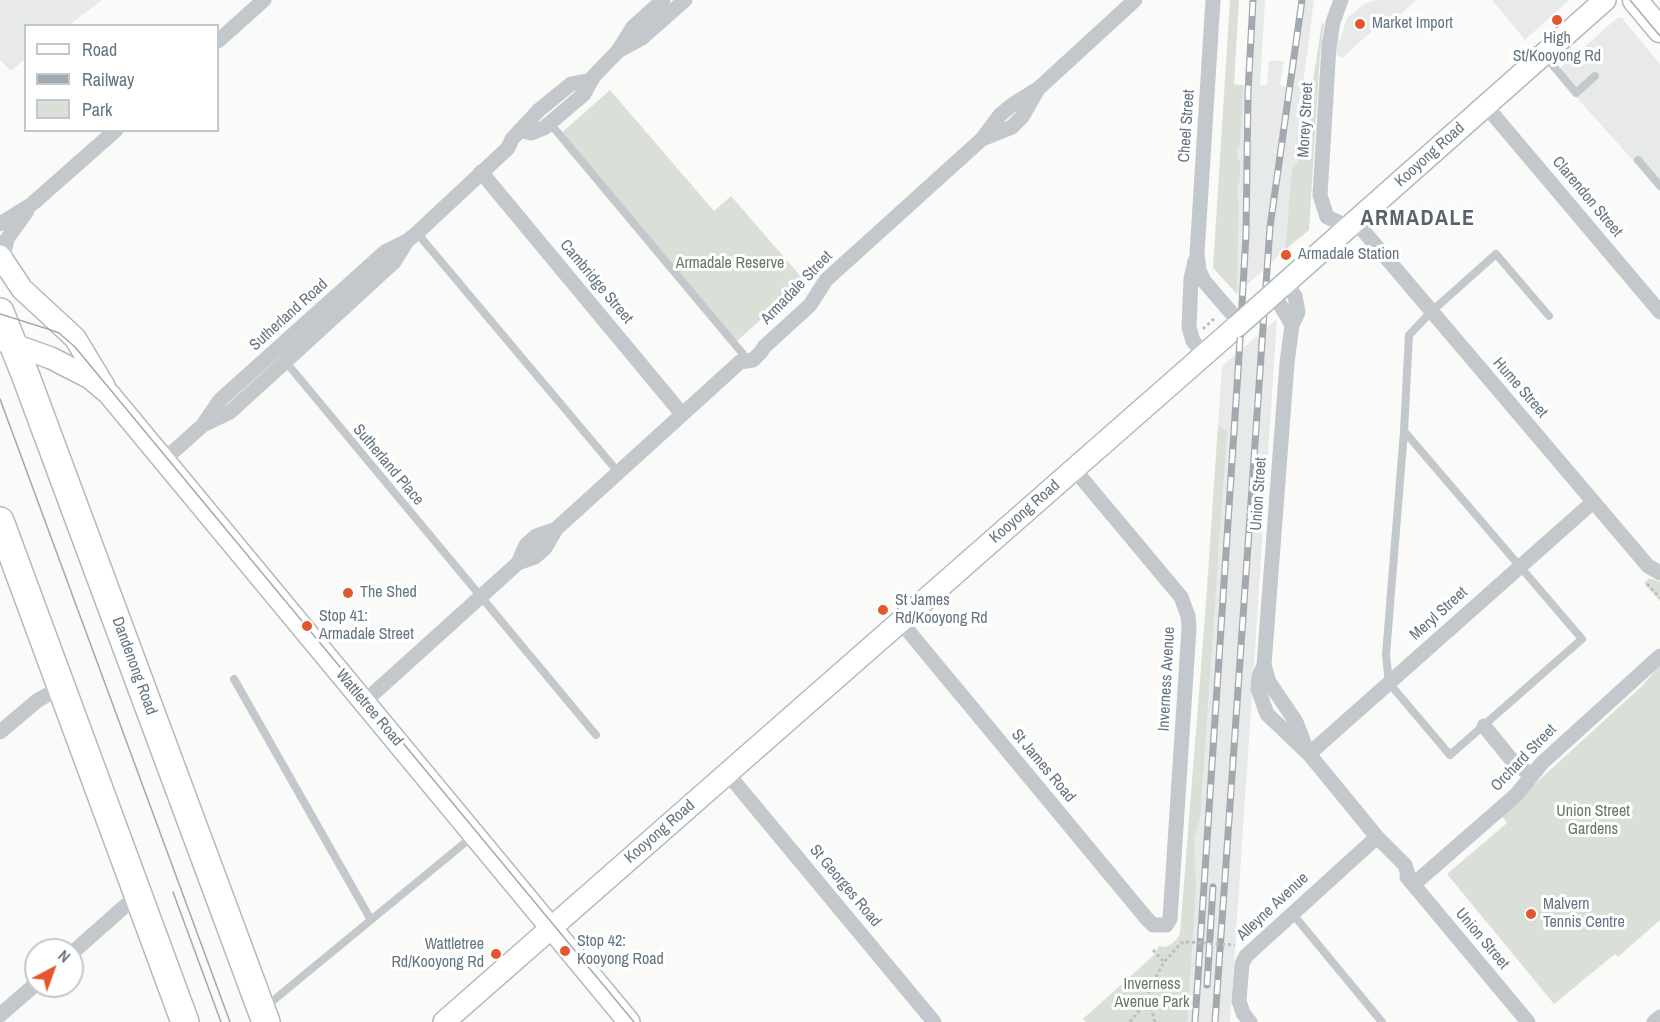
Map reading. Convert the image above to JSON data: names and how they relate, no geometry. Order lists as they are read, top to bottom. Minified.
{"streets":{"highway":["Dandenong Road"],"street":["Morey Street","Cheel Street","Kooyong Road","Clarendon Street","Cambridge Street","Armadale Street","Sutherland Road","Hume Street","Union Street","Meryl Street","Inverness Avenue","Wattletree Road","Orchard Street","St James Road","St Georges Road","Alleyne Avenue"],"lane":["Sutherland Place"]},"crossings":[["Morey Street","Kooyong Road"],["Morey Street","Hume Street"],["Cheel Street","Kooyong Road"],["Kooyong Road","Clarendon Street"],["Kooyong Road","Hume Street"],["Kooyong Road","Union Street"],["Kooyong Road","Inverness Avenue"],["Kooyong Road","Wattletree Road"],["Kooyong Road","St James Road"],["Kooyong Road","St Georges Road"],["Cambridge Street","Armadale Street"],["Cambridge Street","Sutherland Road"],["Armadale Street","Sutherland Place"],["Armadale Street","Wattletree Road"],["Sutherland Road","Sutherland Place"],["Sutherland Road","Wattletree Road"],["Hume Street","Meryl Street"],["Union Street","Meryl Street"],["Union Street","Orchard Street"],["Union Street","Alleyne Avenue"],["Dandenong Road","Wattletree Road"],["Inverness Avenue","St James Road"]],"districts":["ARMADALE"],"parks":["Armadale Reserve","Union Street Gardens","Inverness Avenue Park"],"places":["High St/Kooyong Rd","Market Import","Armadale Station","The Shed","St James Rd/Kooyong Rd","Stop 41: Armadale Street","Malvern Tennis Centre","Stop 42: Kooyong Road","Wattletree Rd/Kooyong Rd"],"legend":["Road","Railway","Park"],"north":"top right"}
